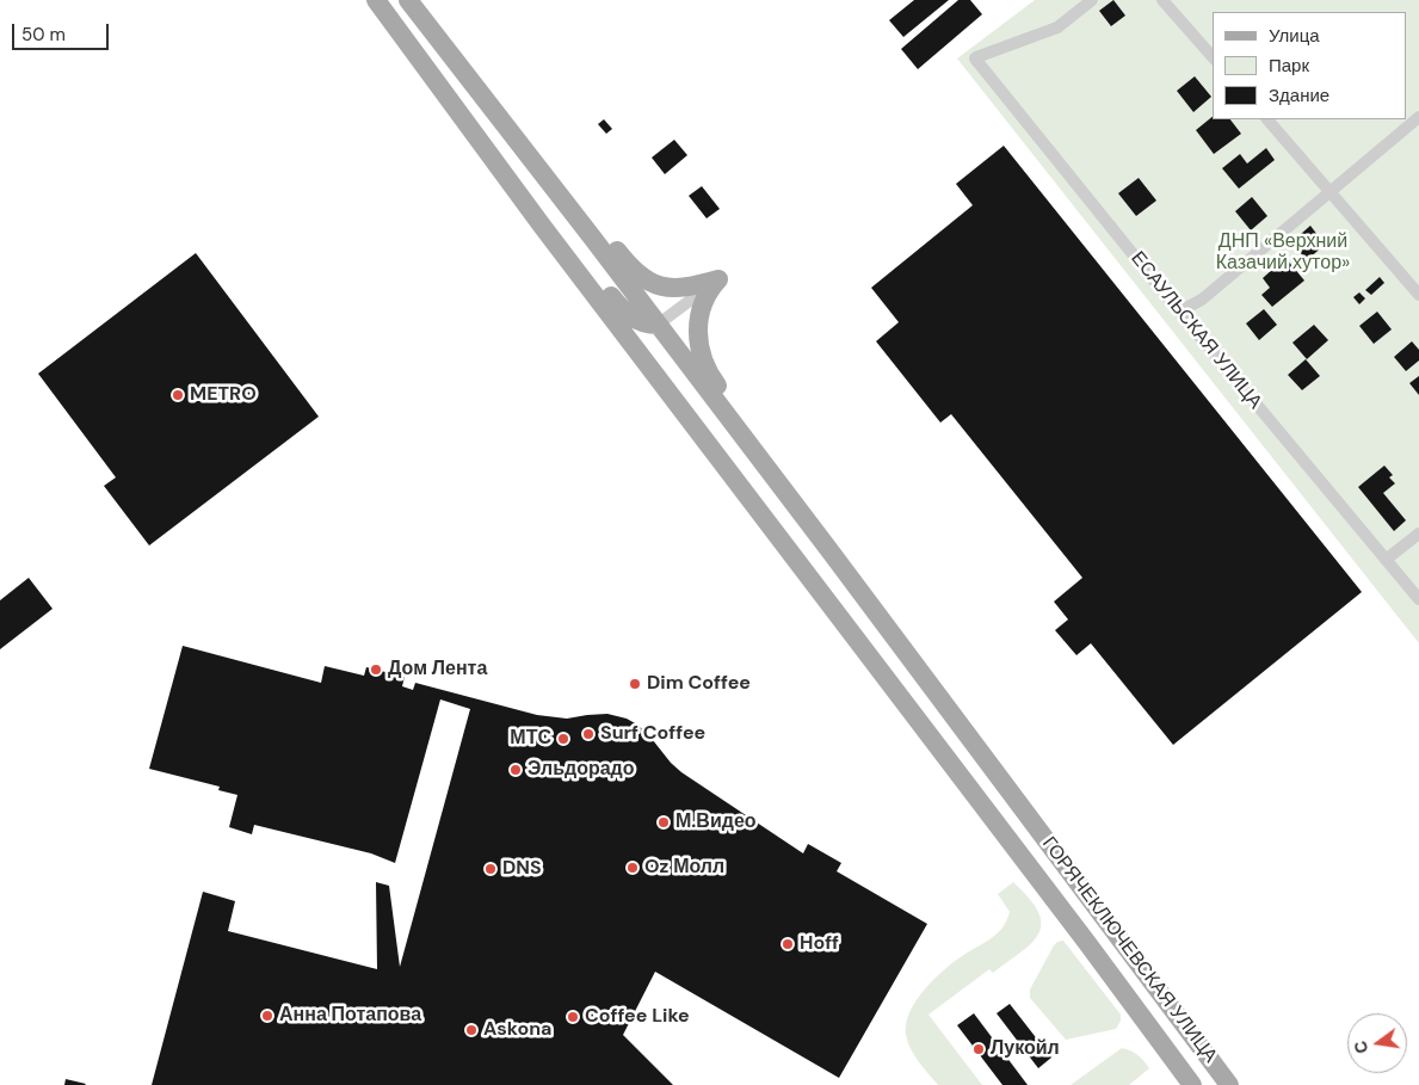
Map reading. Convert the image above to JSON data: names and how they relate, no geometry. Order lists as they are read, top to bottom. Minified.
{"streets":{"main road":["ГОРЯЧЕКЛЮЧЕВСКАЯ УЛИЦА"],"street":["ЕСАУЛЬСКАЯ УЛИЦА"]},"parks":["ДНП «Верхний Казачий хутор»"],"places":["METRO","Дом Лента","Dim Coffee","Surf Coffee","МТС","Эльдорадо","М.Видео","Oz Молл","DNS","Hoff","Анна Потапова","Coffee Like","Askona","Лукойл"],"legend":["Улица","Парк","Здание"],"scale_bar":"50 m","north":"left"}
